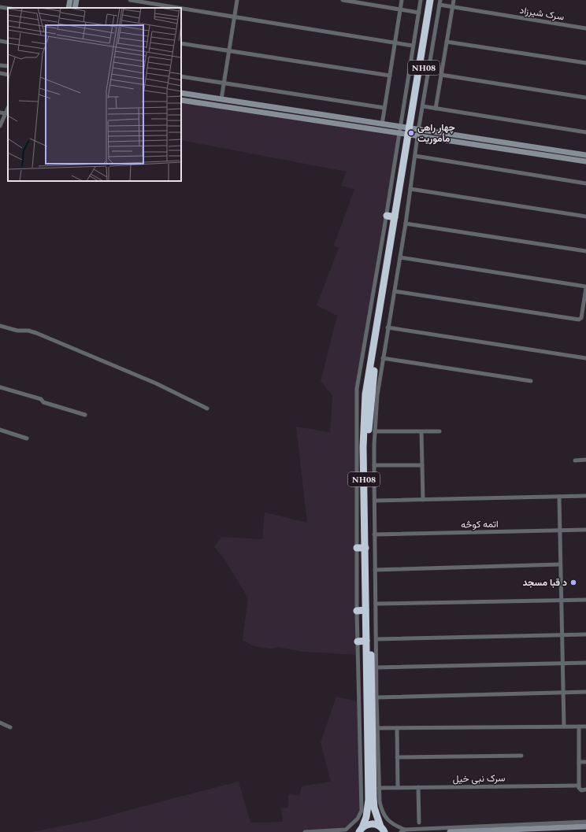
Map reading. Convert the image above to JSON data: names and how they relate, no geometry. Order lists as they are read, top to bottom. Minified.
{"streets":{"highway":["NH08"],"street":["سرک شیرزاد","اتمه کوڅه","سرک نبی خیل"]},"crossings":[["سرک شیرزاد","NH08"]],"places":["چهار راهی مأموریت","د قبا مسجد"]}
